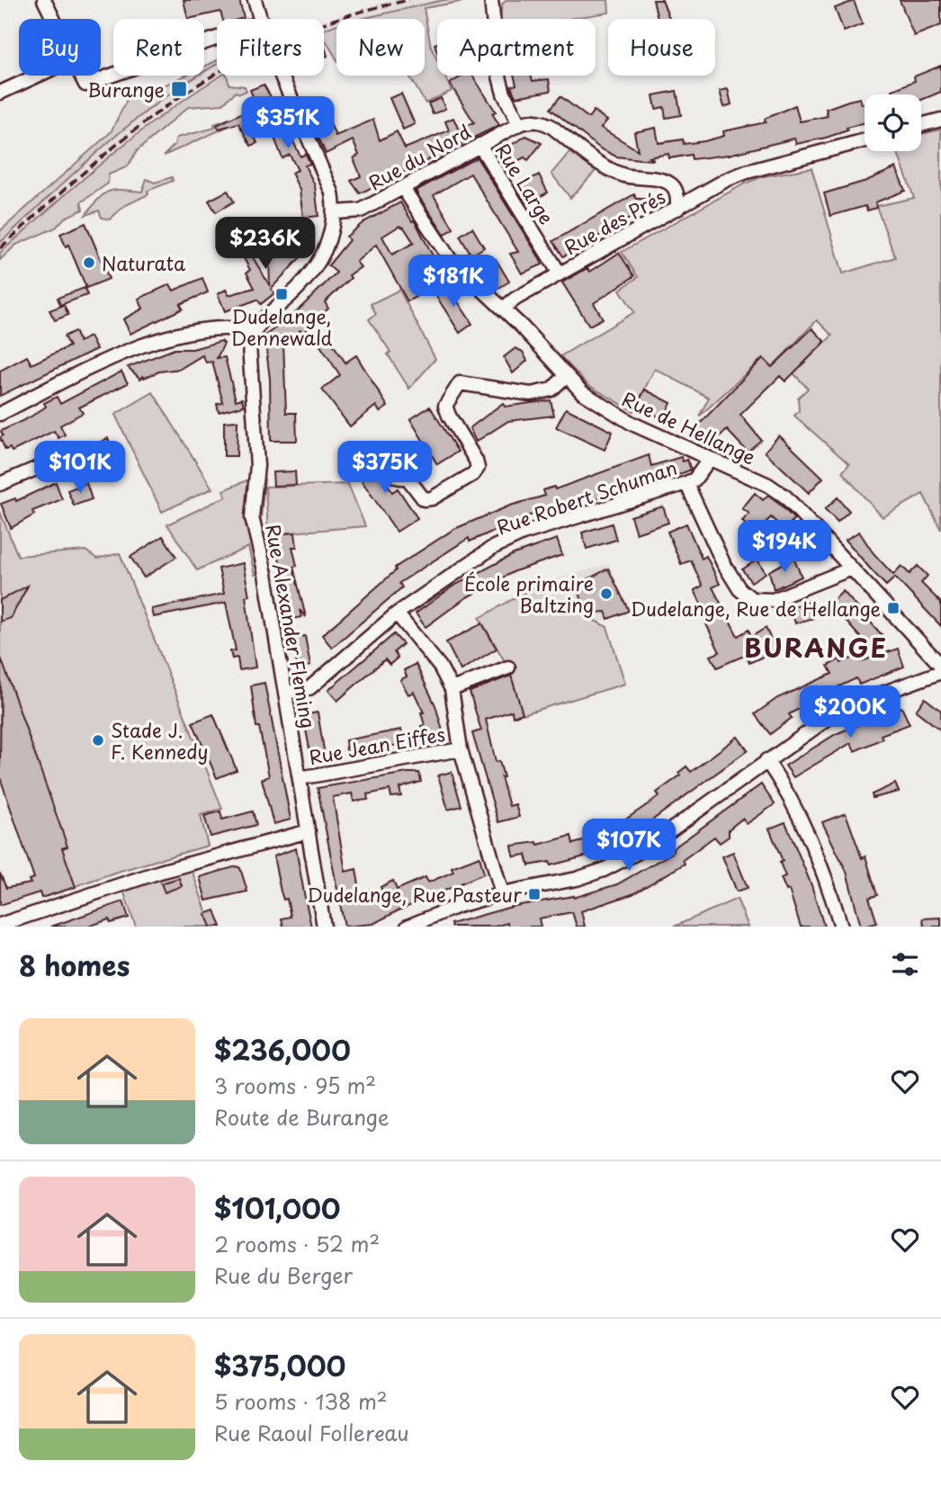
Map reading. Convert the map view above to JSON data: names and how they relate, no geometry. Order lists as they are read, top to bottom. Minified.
{"streets":{"street":["Rue du Nord","Rue Large","Rue des Prés","Rue de Hellange","Rue Robert Schuman","Rue Alexander Fleming","Rue Jean Eiffes"]},"crossings":[["Rue du Nord","Rue Large"],["Rue du Nord","Rue de Hellange"],["Rue Large","Rue des Prés"],["Rue des Prés","Rue de Hellange"],["Rue de Hellange","Rue Robert Schuman"],["Rue Robert Schuman","Rue Alexander Fleming"],["Rue Alexander Fleming","Rue Jean Eiffes"]],"districts":["BURANGE"],"places":{"transit":["Burange","Dudelange, Dennewald","Dudelange, Rue de Hellange","Dudelange, Rue Pasteur"],"other":["Naturata","École primaire Baltzing","Stade J. F. Kennedy"]},"page":{"chip":["Buy","Rent","Filters","New","Apartment","House"],"price":["$351K","$236K","$181K","$101K","$375K","$194K","$200K","$107K"],"heading":"8 homes","list":[{"name":"$236,000","note":"3 rooms · 95 m² · Route de Burange"},{"name":"$101,000","note":"2 rooms · 52 m² · Rue du Berger"},{"name":"$375,000","note":"5 rooms · 138 m² · Rue Raoul Follereau"}]}}
